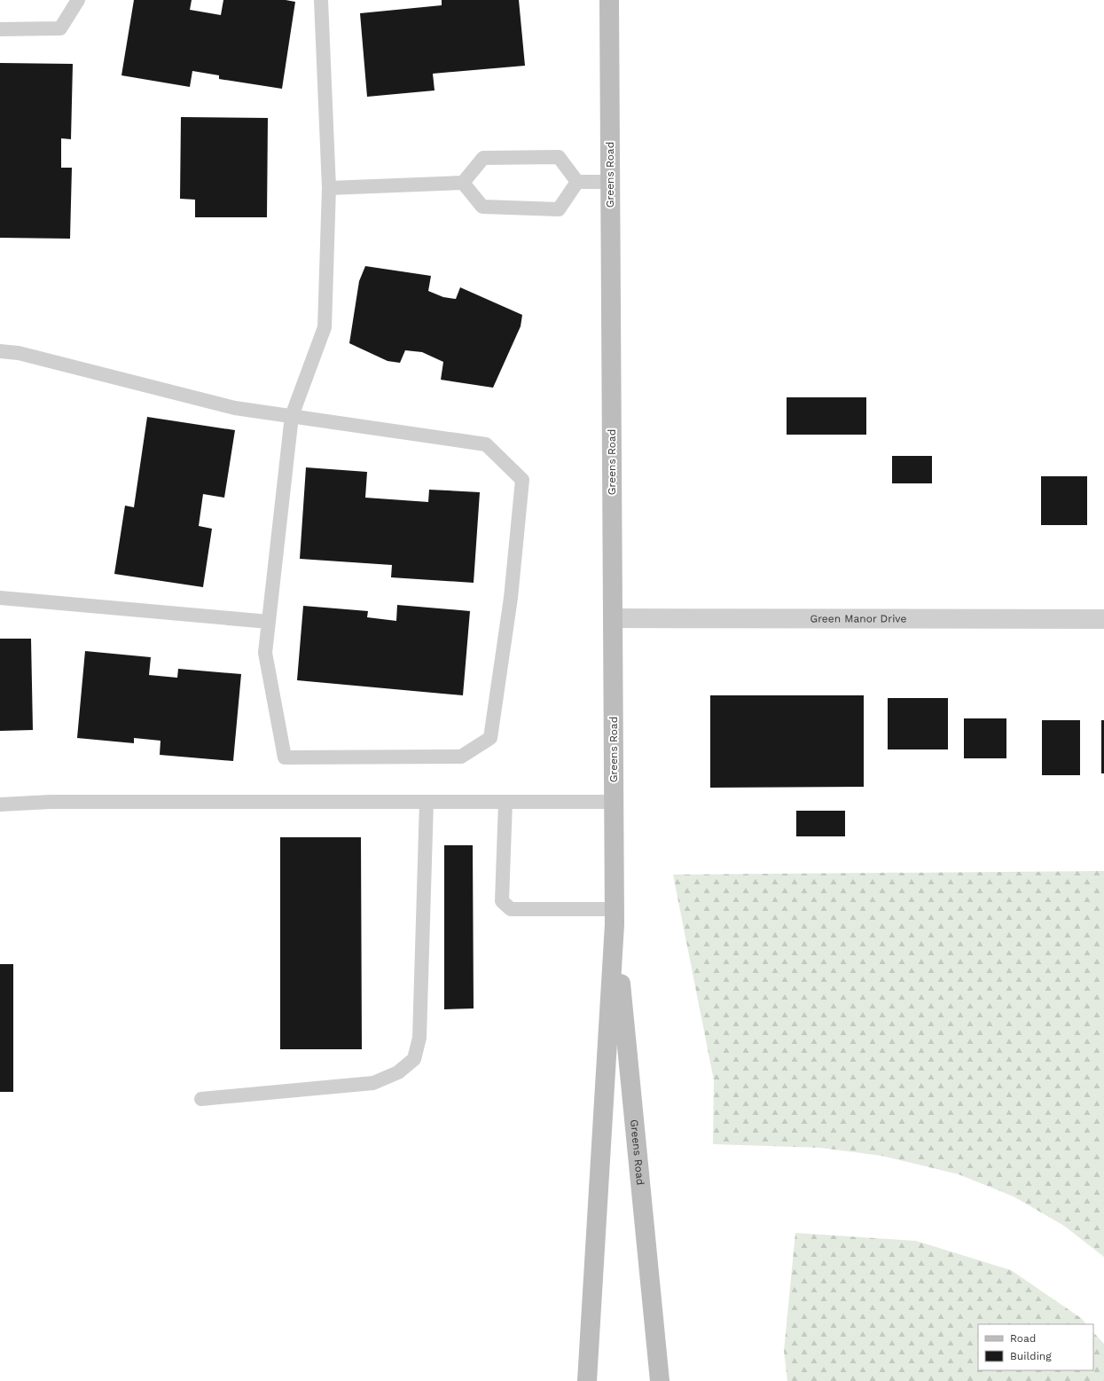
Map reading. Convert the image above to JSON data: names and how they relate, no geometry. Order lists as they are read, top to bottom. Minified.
{"streets":{"main road":["Greens Road"],"street":["Green Manor Drive"]},"crossings":[["Greens Road","Green Manor Drive"]],"legend":["Road","Building"]}
